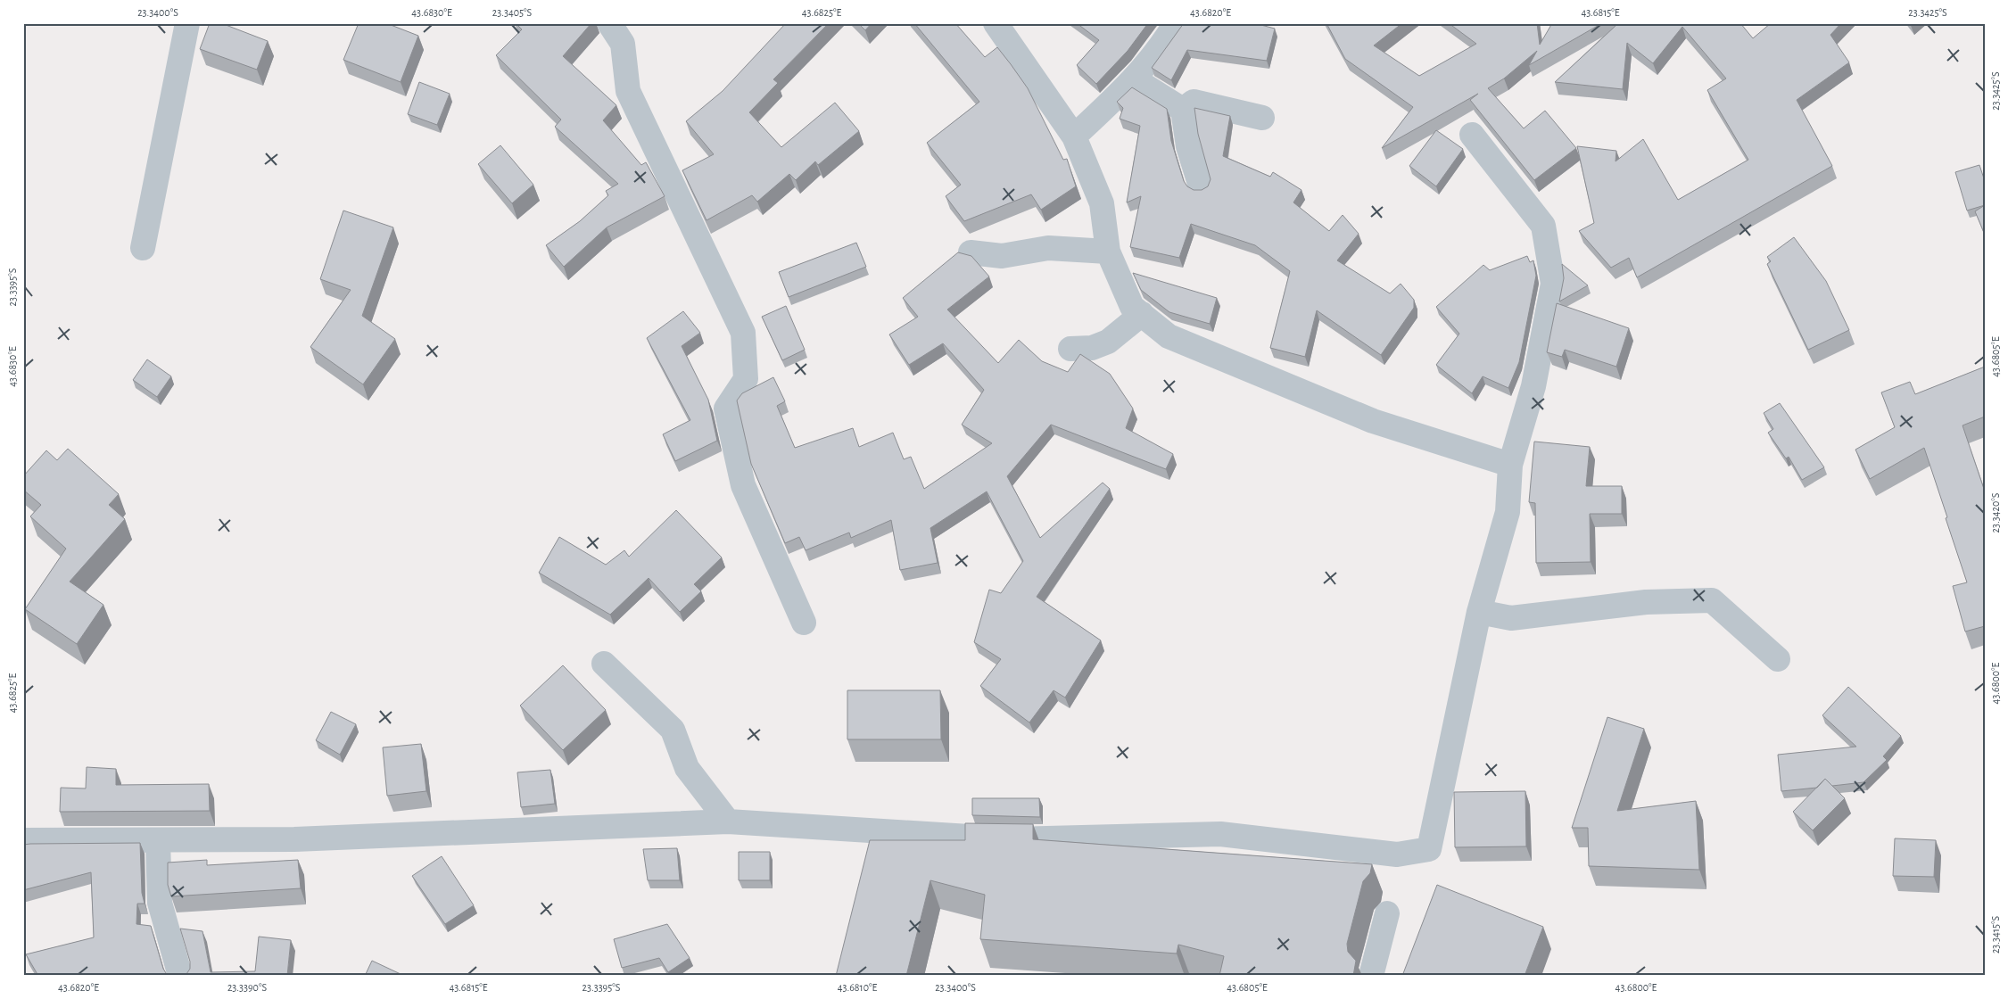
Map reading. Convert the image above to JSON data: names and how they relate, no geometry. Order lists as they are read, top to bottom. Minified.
{"coordinates":["23.3400°S","43.6830°E","23.3405°S","43.6825°E","43.6820°E","43.6815°E","23.3425°S","23.3395°S","43.6805°E","23.3420°S","43.6800°E","23.3415°S","23.3390°S","43.6810°E"]}
